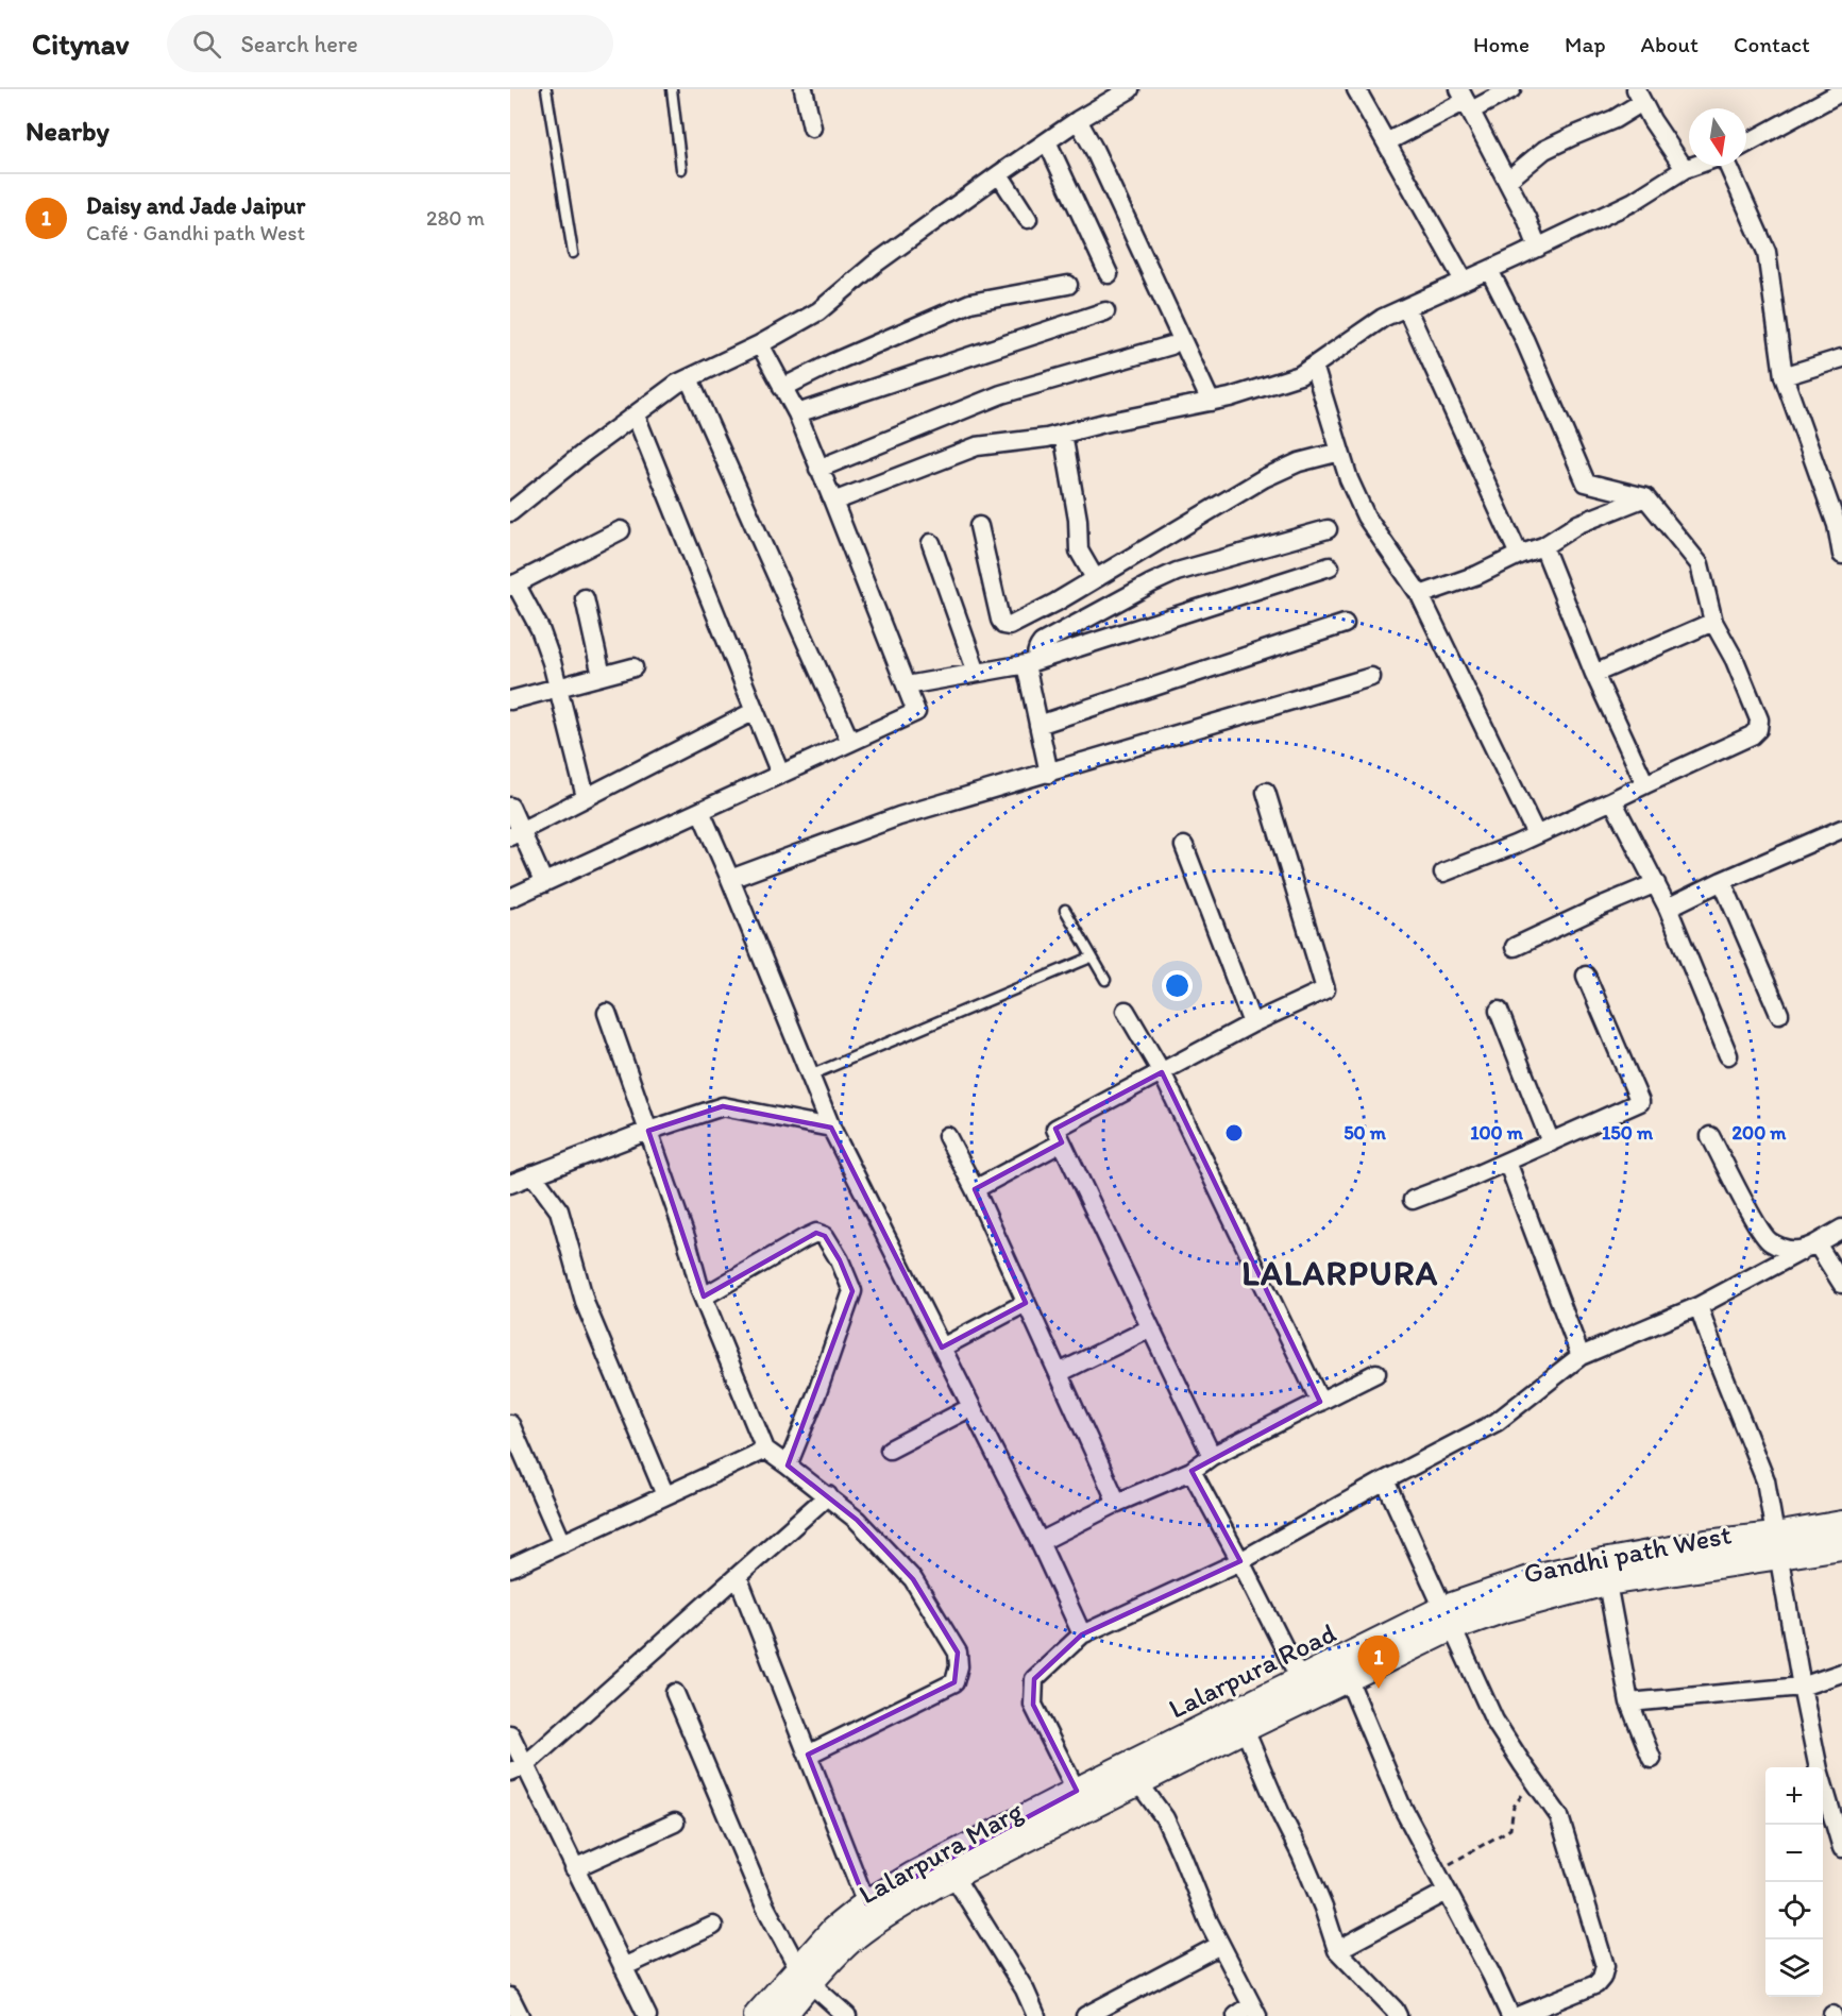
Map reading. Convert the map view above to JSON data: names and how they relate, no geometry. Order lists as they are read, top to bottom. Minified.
{"streets":{"street":["Gandhi path West","Lalarpura Road","Lalarpura Marg"]},"crossings":[["Gandhi path West","Lalarpura Road"],["Gandhi path West","Lalarpura Marg"],["Lalarpura Road","Lalarpura Marg"]],"districts":["LALARPURA"],"north":"bottom","page":{"header":"Citynav","search":"Search here","nav":["Home","Map","About","Contact"],"heading":"Nearby","list":[{"mark":"1","name":"Daisy and Jade Jaipur","note":"Café · Gandhi path West","value":"280 m"}],"pins":"1","map_buttons":["+","−"]},"rings":["50 m","100 m","150 m","200 m"]}
